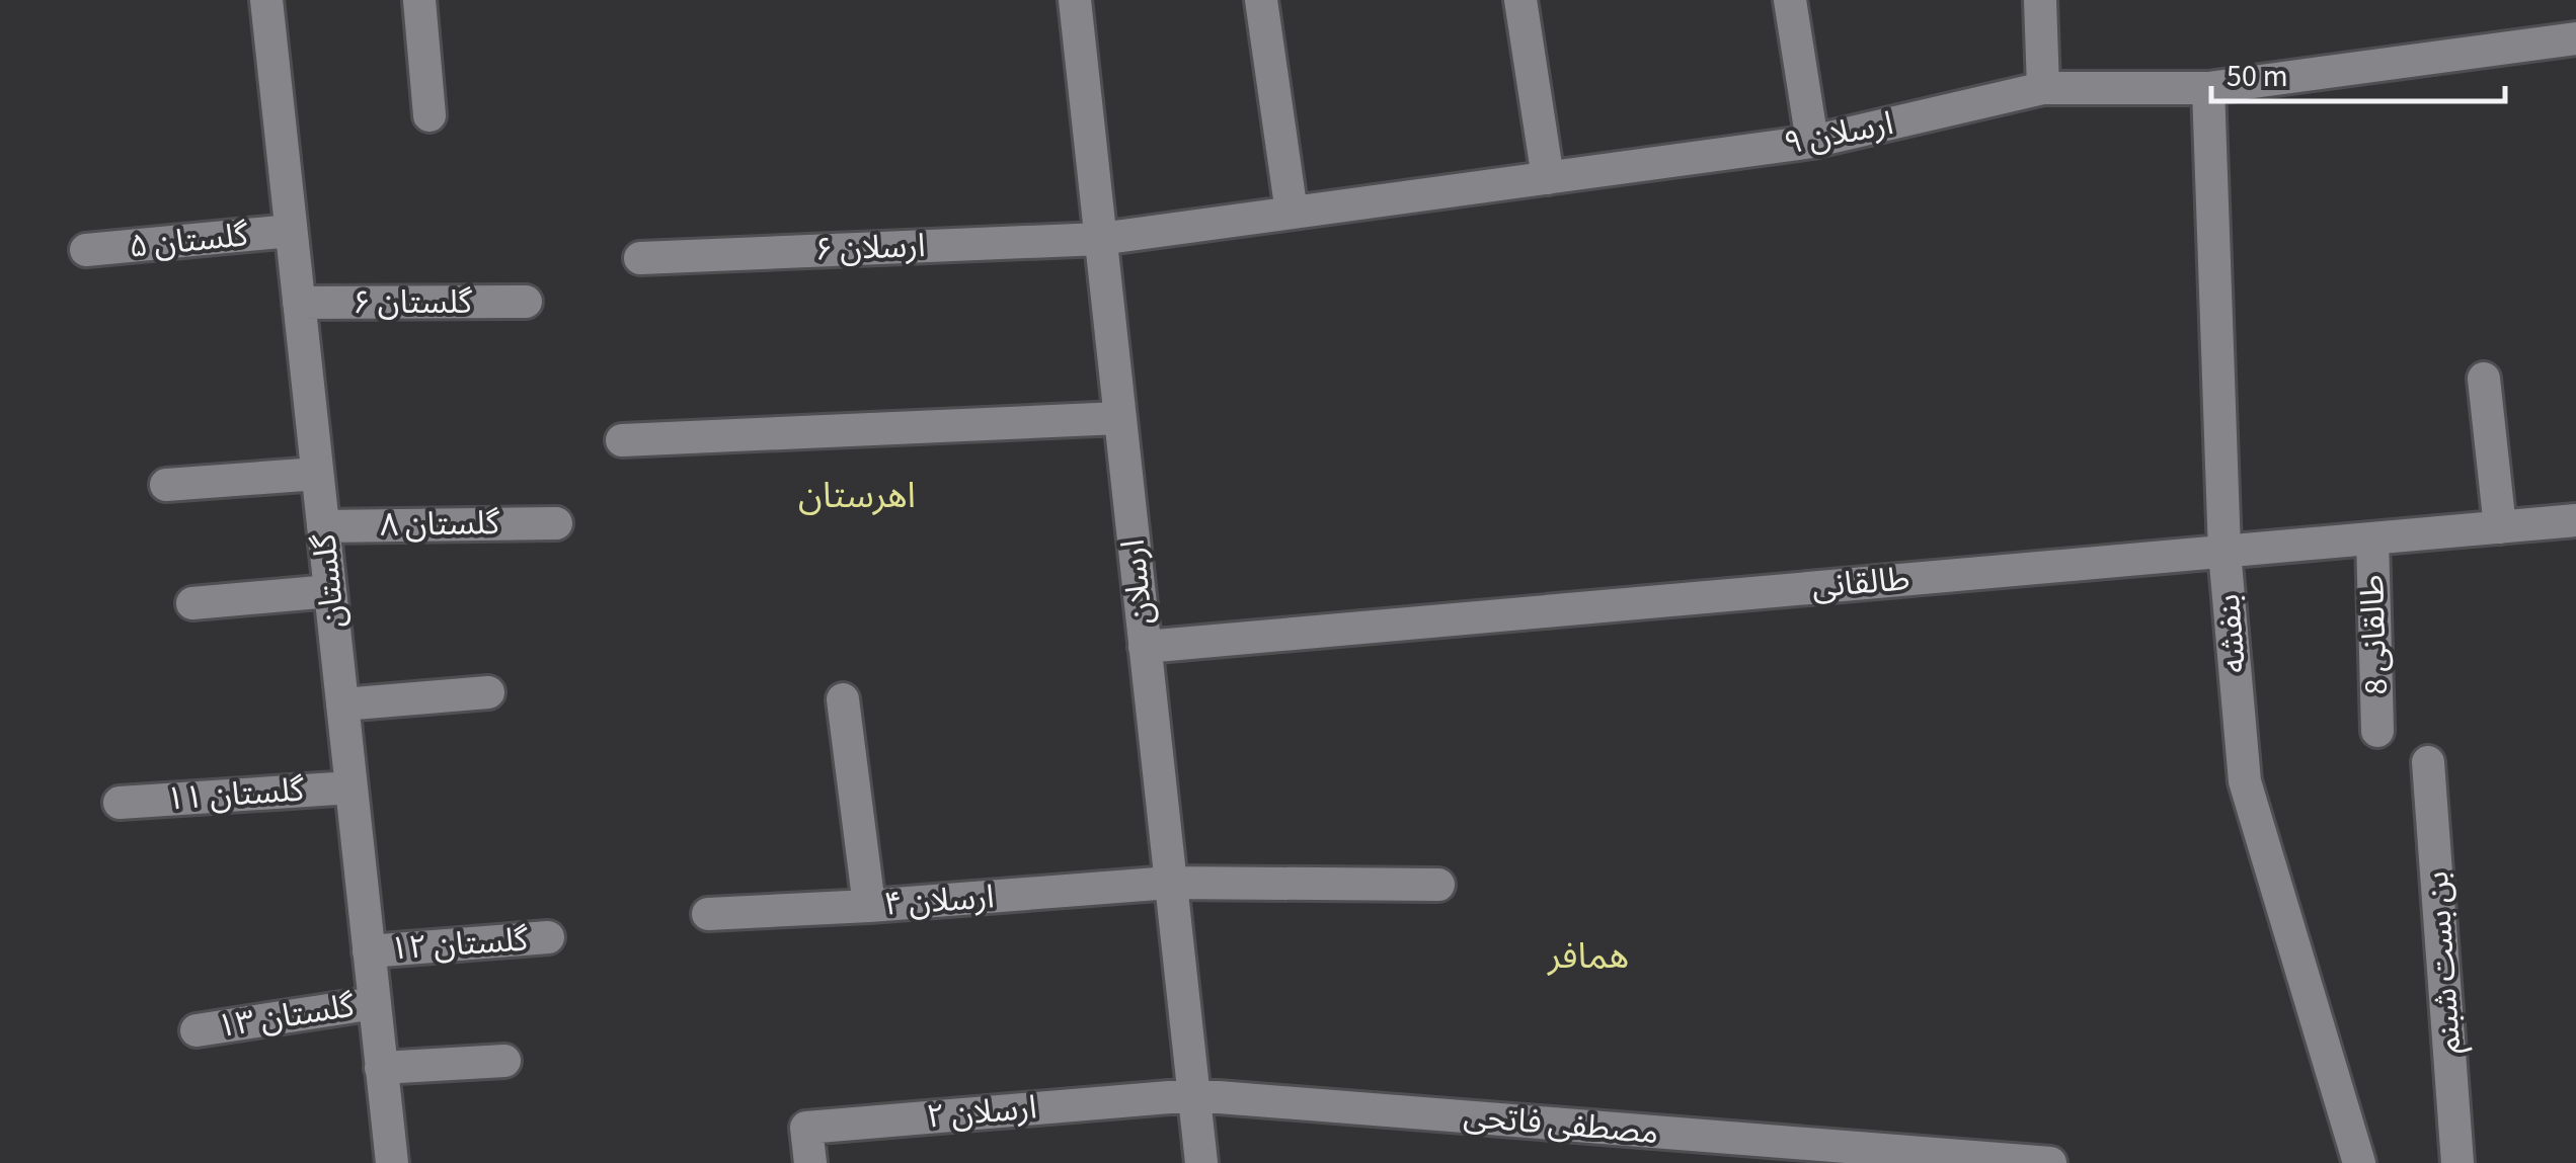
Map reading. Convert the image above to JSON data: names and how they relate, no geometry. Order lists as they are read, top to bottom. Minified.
{"streets":{"street":["ارسلان ۹","گلستان ۵","ارسلان ۶","گلستان ۶","گلستان ۸","گلستان","ارسلان","طالقانی","بنفشه","طالقانی 8","گلستان ۱۱","ارسلان ۴","گلستان ۱۲","بن بست شبنم","گلستان ۱۳","ارسلان ۲","مصطفی فاتحی"]},"crossings":[["ارسلان ۹","ارسلان ۶"],["ارسلان ۹","ارسلان"],["ارسلان ۹","بنفشه"],["گلستان ۵","گلستان"],["ارسلان ۶","ارسلان"],["گلستان ۶","گلستان"],["گلستان ۸","گلستان"],["گلستان","گلستان ۱۱"],["گلستان","گلستان ۱۲"],["گلستان","گلستان ۱۳"],["ارسلان","طالقانی"],["ارسلان","ارسلان ۴"],["ارسلان","ارسلان ۲"],["ارسلان","مصطفی فاتحی"],["طالقانی","بنفشه"],["طالقانی","طالقانی 8"],["ارسلان ۲","مصطفی فاتحی"]],"districts":["اهرستان","همافر"],"scale_bar":"50 m"}
